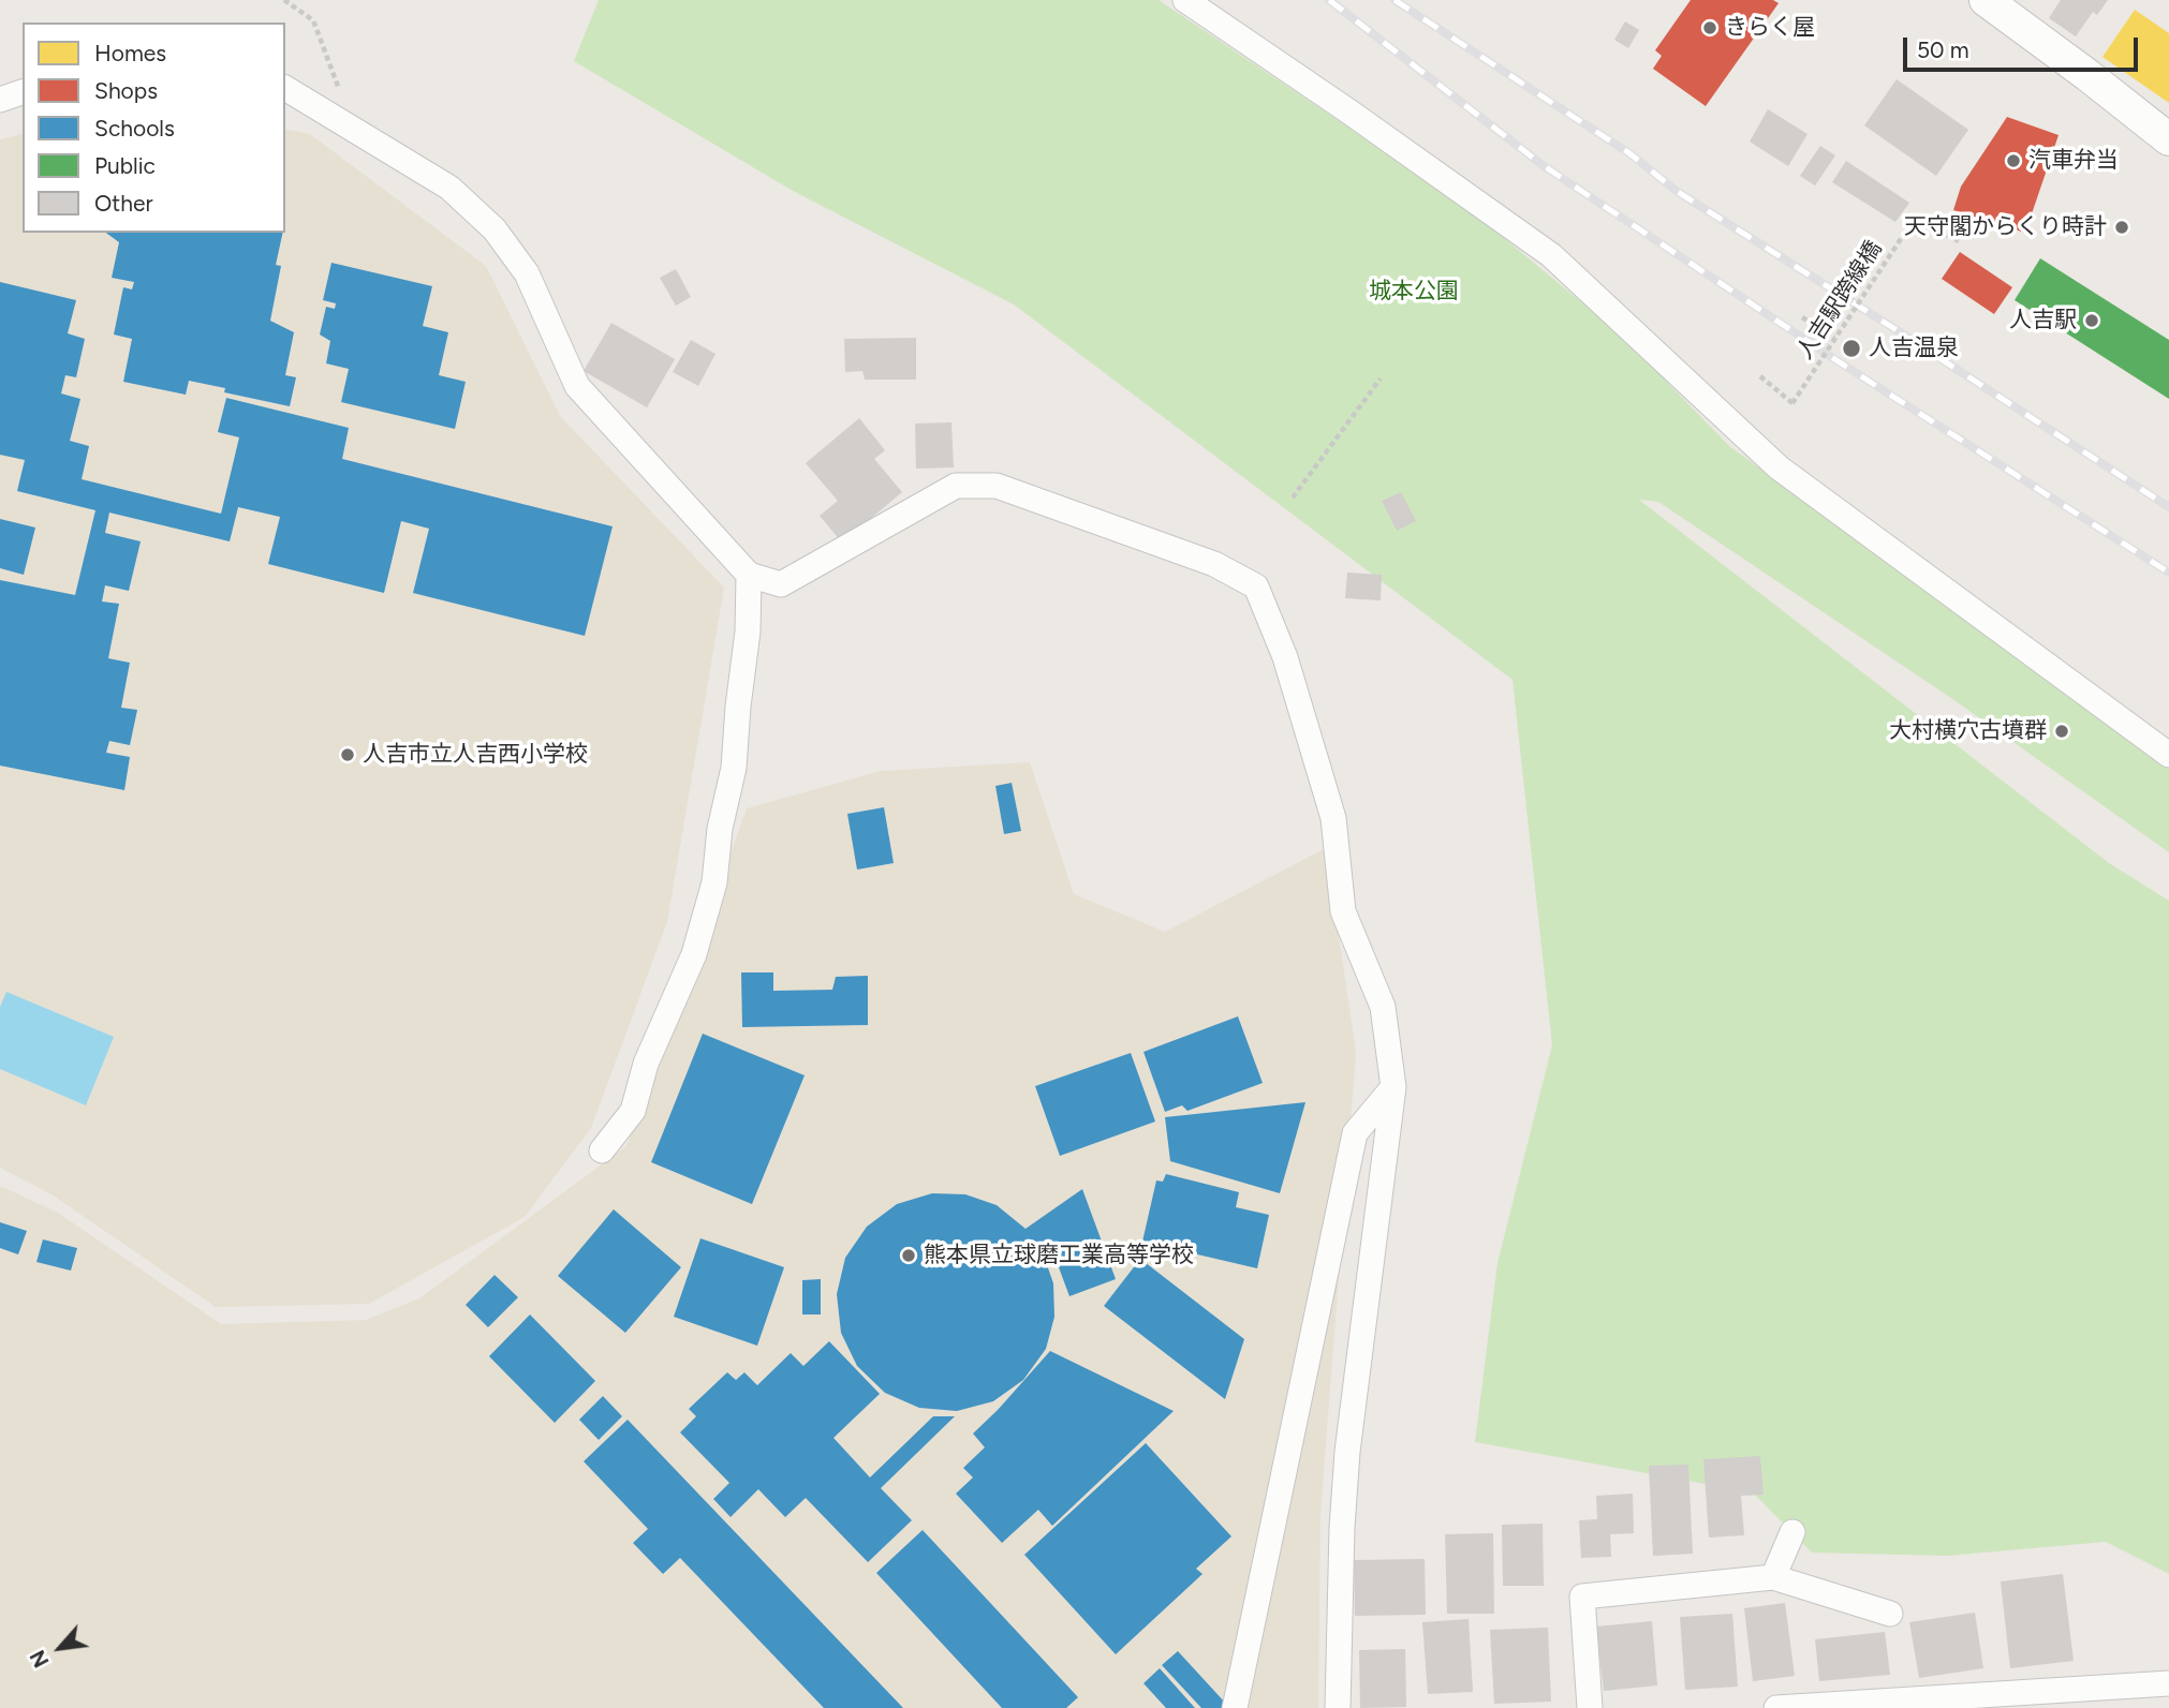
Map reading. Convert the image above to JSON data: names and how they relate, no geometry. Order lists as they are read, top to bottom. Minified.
{"streets":{"path":["人吉駅跨線橋"]},"parks":["城本公園"],"places":["きらく屋","汽車弁当","天守閣からくり時計","人吉駅","人吉温泉","大村横穴古墳群","人吉市立人吉西小学校","熊本県立球磨工業高等学校"],"legend":["Homes","Shops","Schools","Public","Other"],"scale_bar":"50 m","north":"bottom left"}
